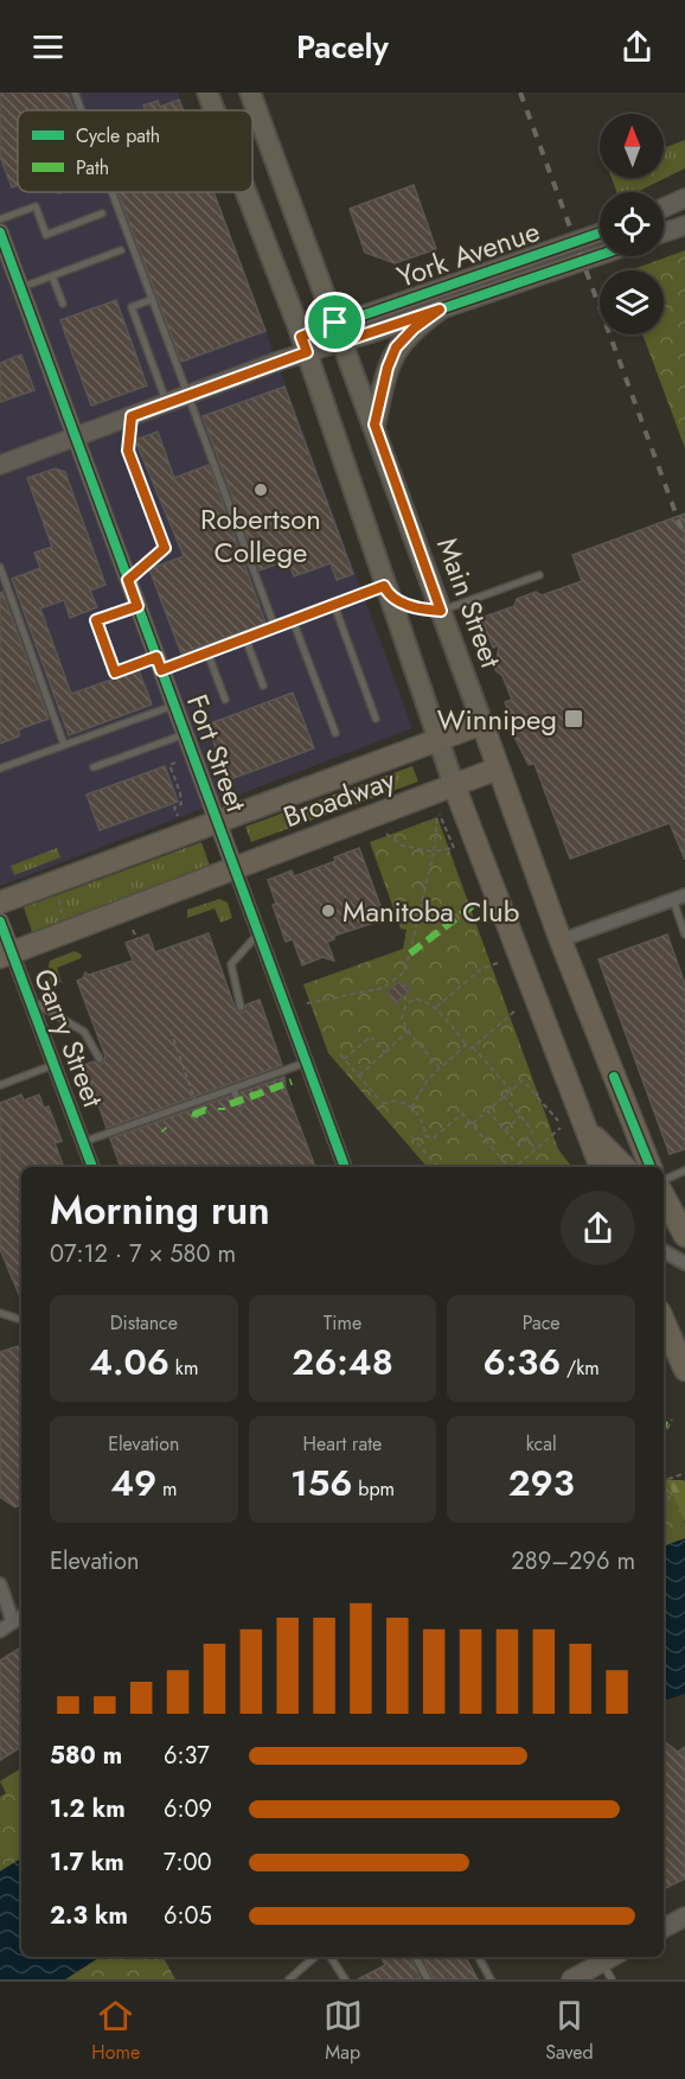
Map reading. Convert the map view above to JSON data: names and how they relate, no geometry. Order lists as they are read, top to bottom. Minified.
{"streets":{"highway":["Main Street","Broadway"],"main road":["York Avenue"],"street":["Fort Street","Garry Street"]},"crossings":[["York Avenue","Main Street"],["York Avenue","Fort Street"],["Main Street","Broadway"],["Fort Street","Broadway"],["Broadway","Garry Street"]],"places":{"other":["Robertson College","Manitoba Club"],"transit":["Winnipeg"]},"legend":["Cycle path","Path"],"north":"top","page":{"header":"Pacely","heading":["Morning run","07:12 · 7 × 580 m"],"stats":[["Distance","4.06 km"],["Time","26:48"],["Pace","6:36 /km"],["Elevation","49 m"],["Heart rate","156 bpm"],["kcal","293"]],"chart":["Elevation","289–296 m"],"list":[{"name":"580 m","note":"6:37"},{"name":"1.2 km","note":"6:09"},{"name":"1.7 km","note":"7:00"},{"name":"2.3 km","note":"6:05"}],"tabs":["Home","Map","Saved"]}}
